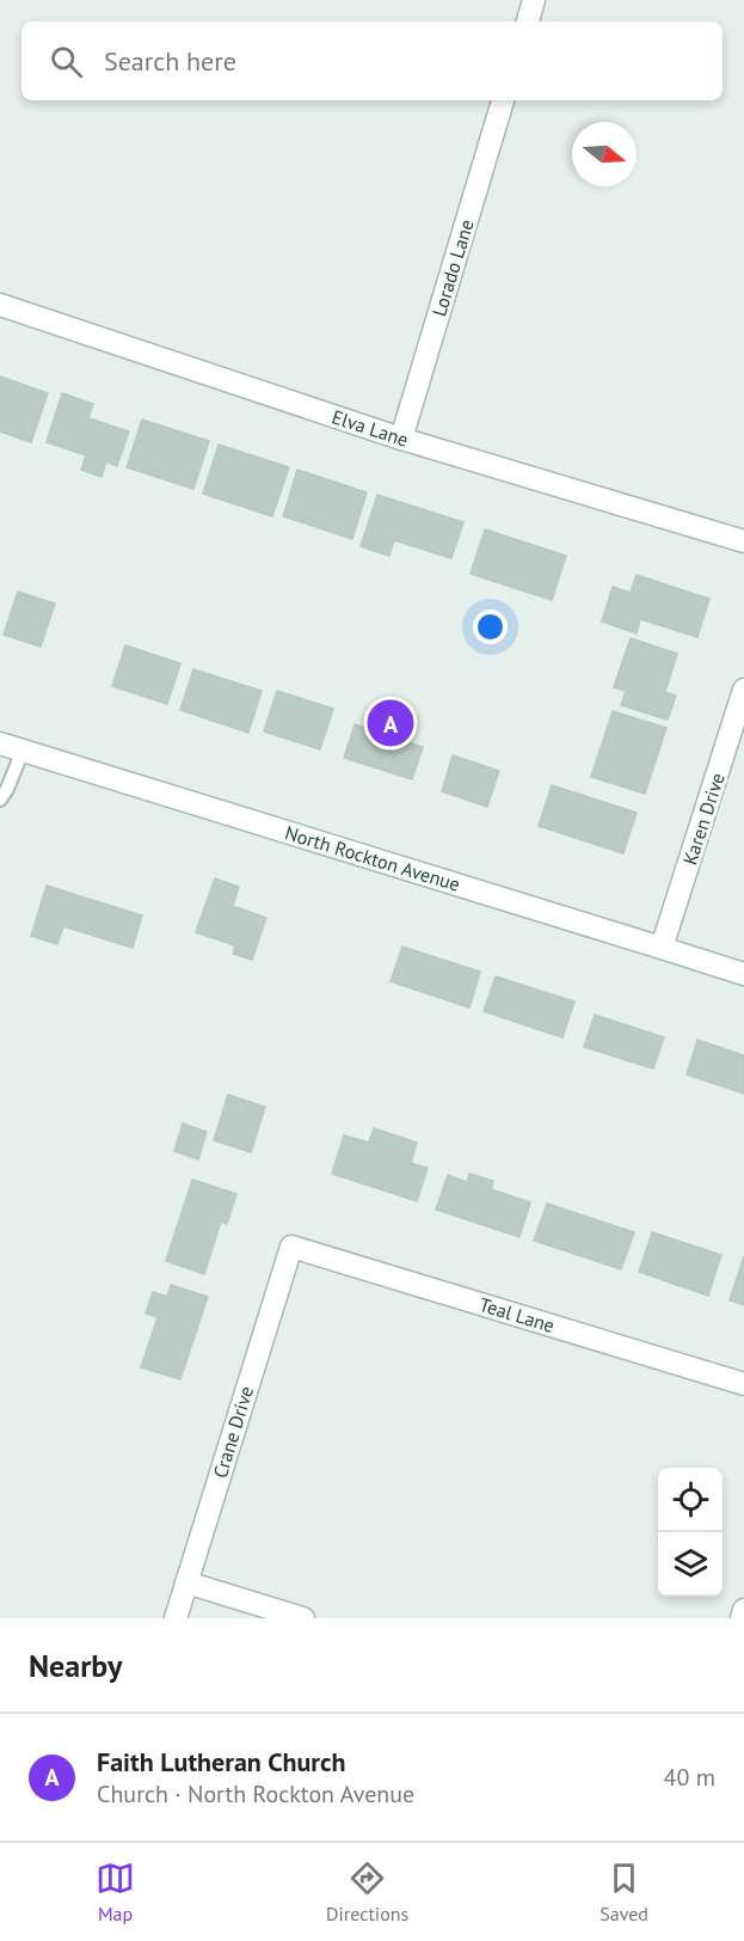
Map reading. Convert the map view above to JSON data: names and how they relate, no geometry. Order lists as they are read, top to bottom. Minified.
{"streets":{"street":["Lorado Lane","Elva Lane","Karen Drive","North Rockton Avenue","Teal Lane","Crane Drive"]},"crossings":[["Lorado Lane","Elva Lane"],["Karen Drive","North Rockton Avenue"],["Teal Lane","Crane Drive"]],"north":"right","page":{"search":"Search here","pins":"A","heading":"Nearby","list":[{"mark":"A","name":"Faith Lutheran Church","note":"Church · North Rockton Avenue","value":"40 m"}],"nav":["Map","Directions","Saved"]}}
